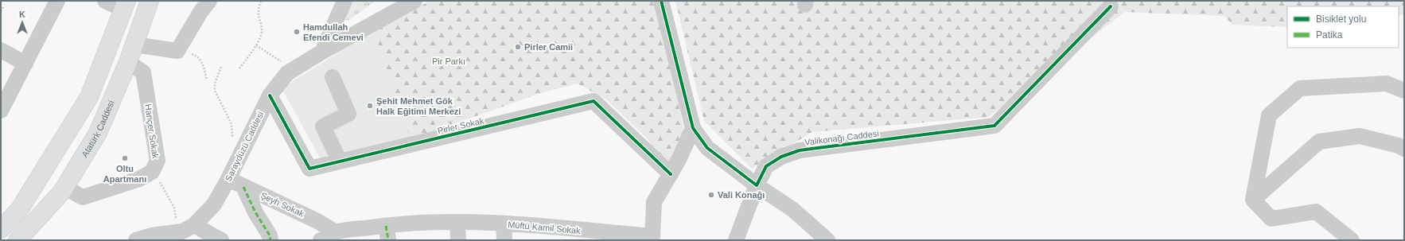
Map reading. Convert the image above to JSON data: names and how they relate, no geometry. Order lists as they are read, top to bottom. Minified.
{"streets":{"main road":["Atatürk Caddesi"],"street":["Pirler Sokak","Hançer Sokak","Valikonağı Caddesi","Saraydüzü Caddesi","Şeyh Sokak","Müftü Kamil Sokak"]},"crossings":[["Pirler Sokak","Saraydüzü Caddesi"],["Pirler Sokak","Müftü Kamil Sokak"],["Atatürk Caddesi","Hançer Sokak"],["Saraydüzü Caddesi","Şeyh Sokak"],["Şeyh Sokak","Müftü Kamil Sokak"]],"parks":["Pir Parkı"],"places":["Hamdullah Efendi Cemevi","Pirler Camii","Şehit Mehmet Gök Halk Eğitimi Merkezi","Oltu Apartmanı","Vali Konağı"],"legend":["Bisiklet yolu","Patika"],"north":"top"}
